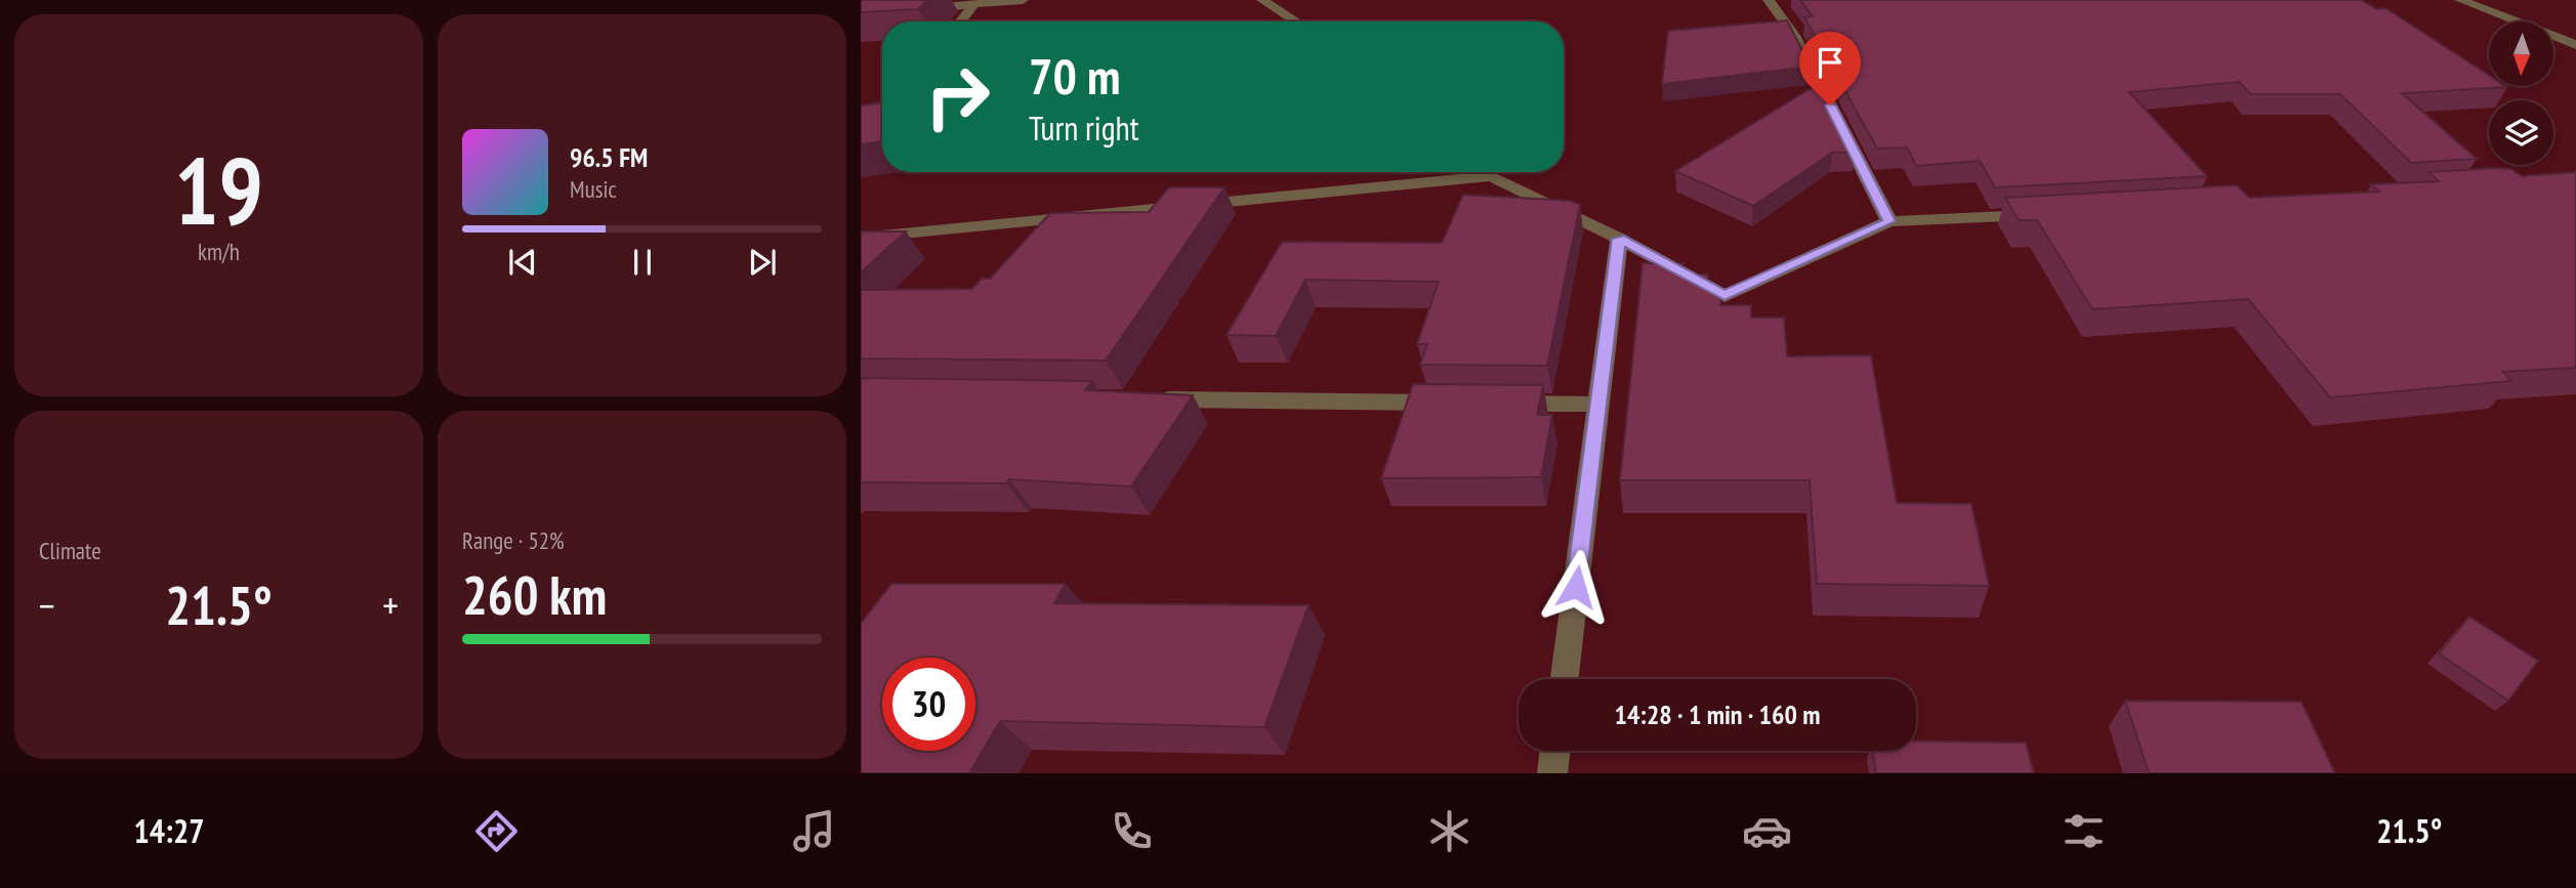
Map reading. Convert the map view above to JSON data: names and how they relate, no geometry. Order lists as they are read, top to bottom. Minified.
{"north":"bottom","page":{"tile":[["19","km/h"],"Climate",["Range · 52%","260 km"]],"turn":["70 m","Turn right"],"song":["96.5 FM","Music"],"heat":["−","21.5°","+"],"limit":"30","trip":"14:28 · 1 min · 160 m","tabs":["14:27","21.5°"]}}
